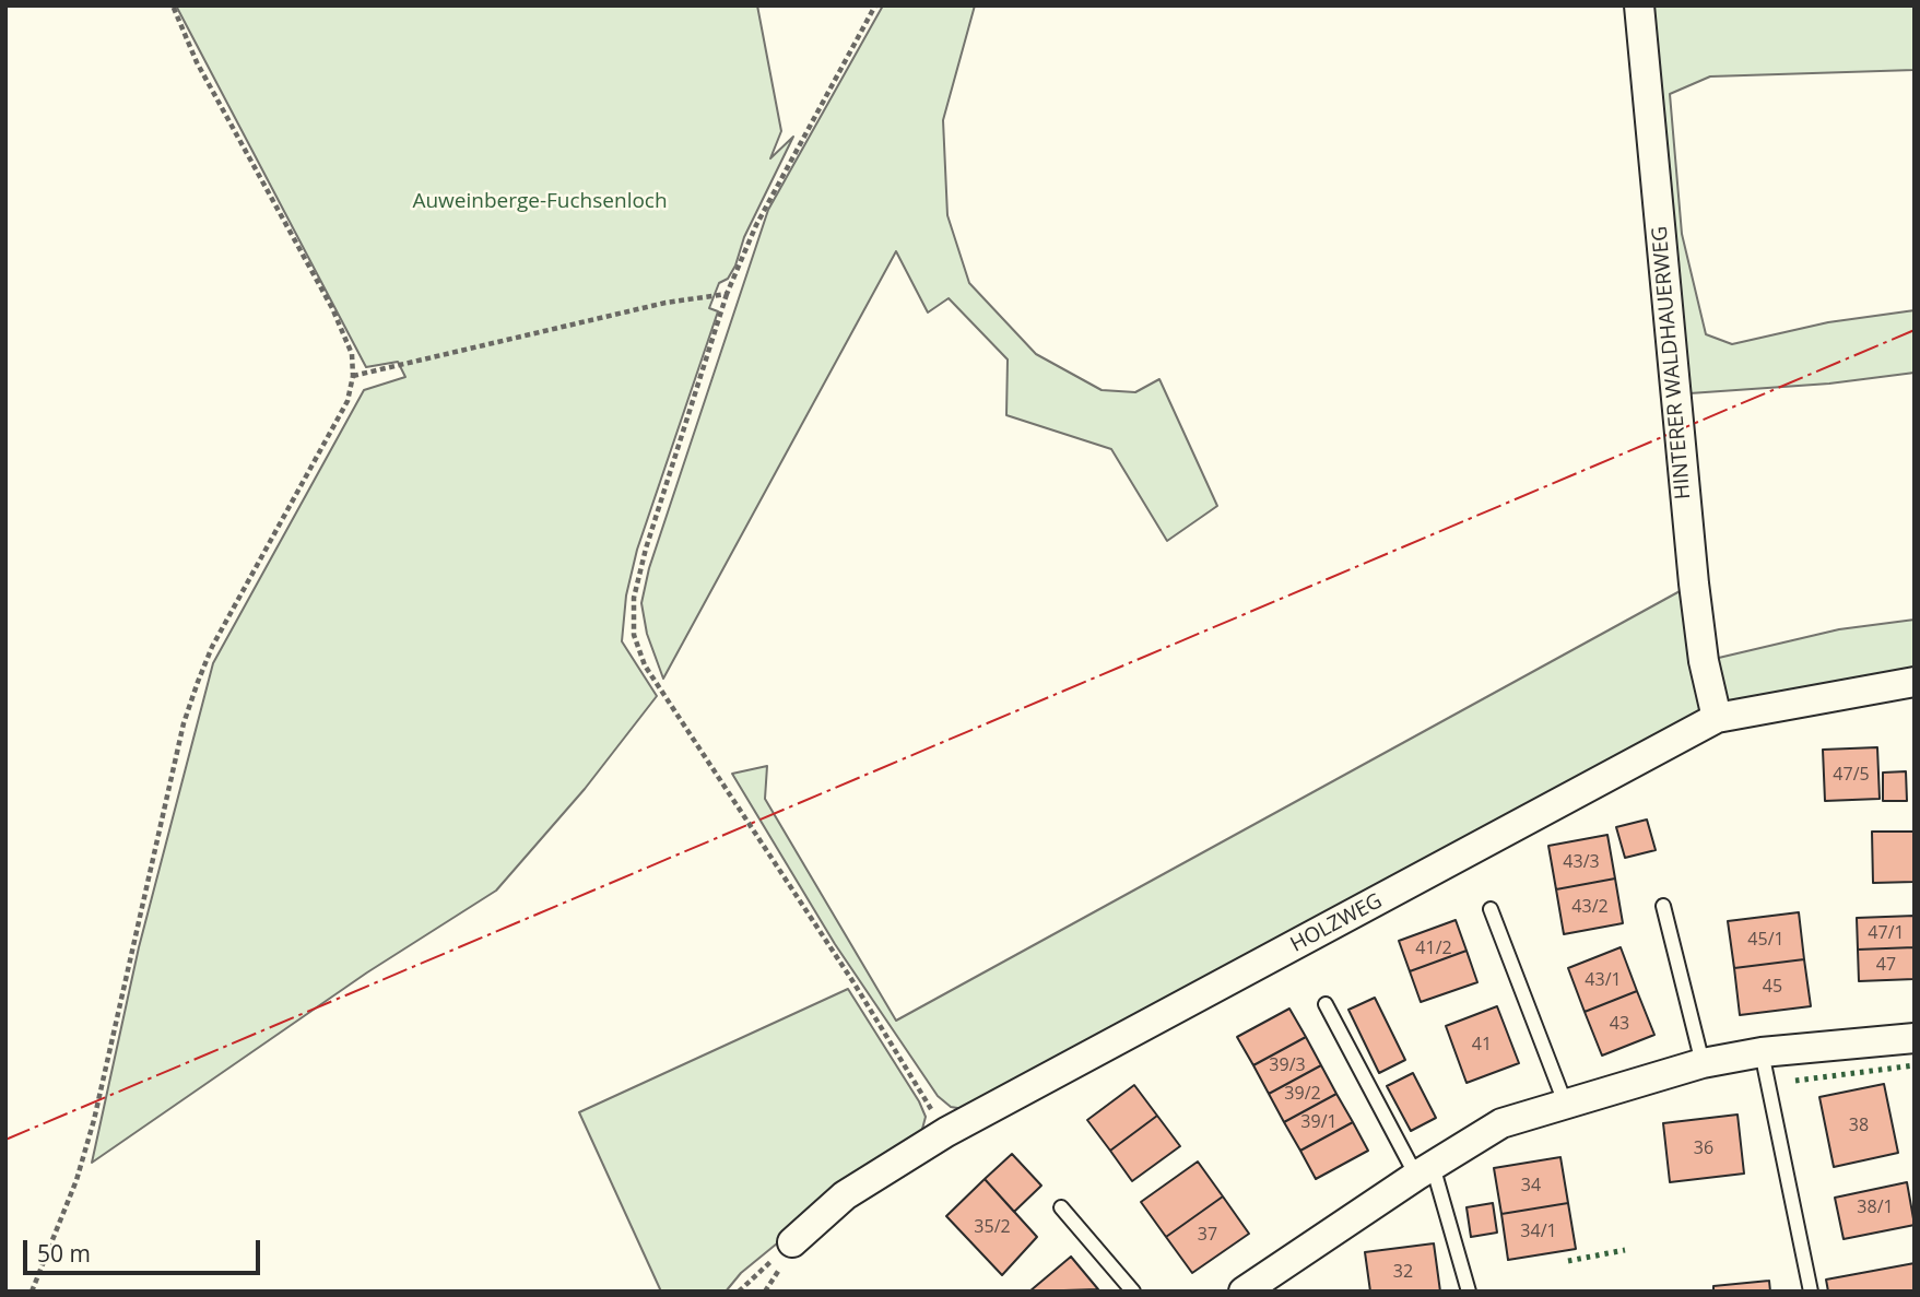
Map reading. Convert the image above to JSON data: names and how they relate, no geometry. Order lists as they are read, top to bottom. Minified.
{"streets":{"street":["HINTERER WALDHAUERWEG","HOLZWEG"]},"crossings":[["HINTERER WALDHAUERWEG","HOLZWEG"]],"parks":["Auweinberge-Fuchsenloch"],"house_numbers":["47/5","43/3","43/2","47/1","45/1","41/2","47","43/1","45","43","41","39/3","39/2","39/1","38","36","34","38/1","35/2","34/1","37","32"],"scale_bar":"50 m"}
